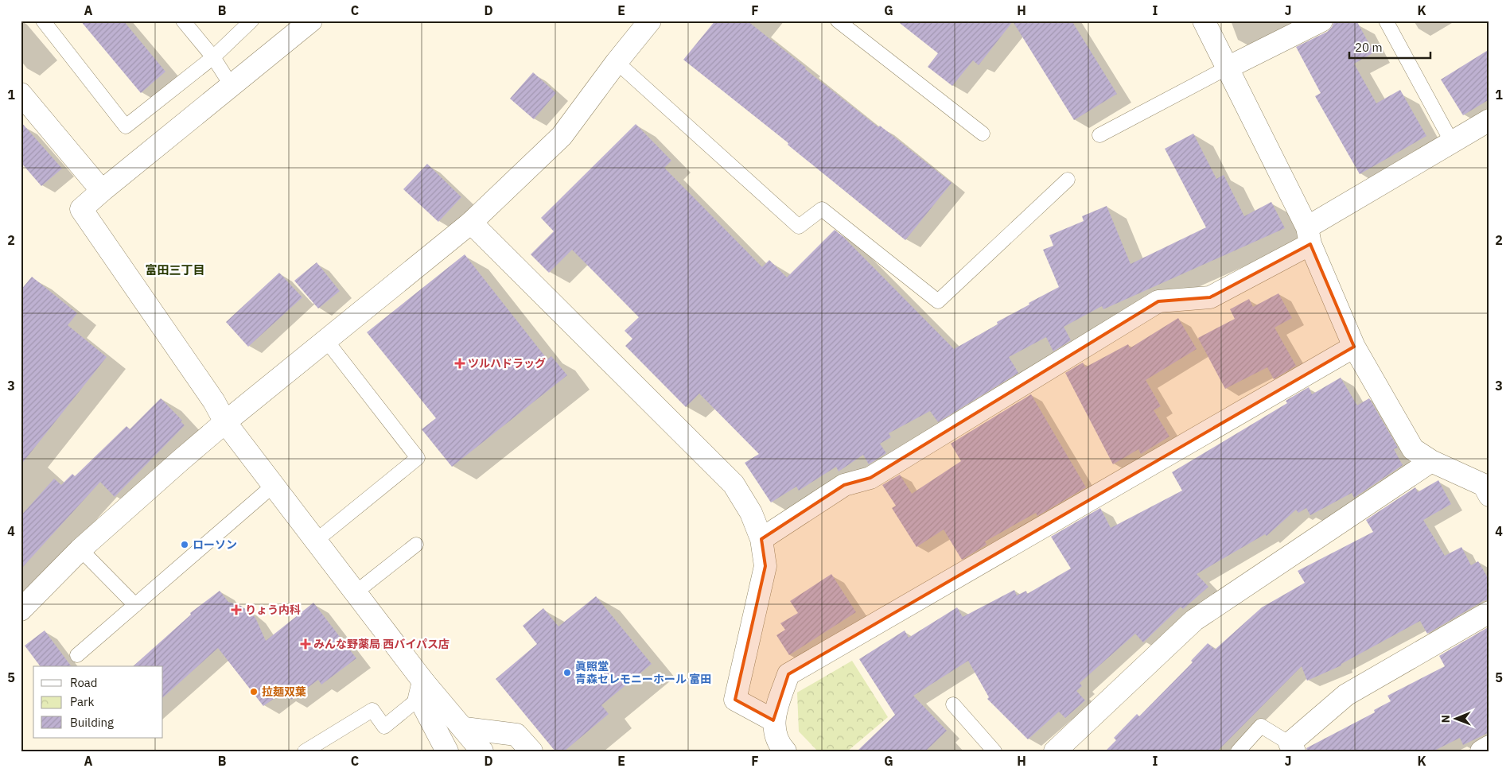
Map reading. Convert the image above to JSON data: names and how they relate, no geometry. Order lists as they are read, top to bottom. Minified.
{"districts":["富田三丁目"],"places":{"health":["ツルハドラッグ","りょう内科","みんな野薬局 西バイパス店"],"other":["ローソン","眞照堂 青森セレモニーホール 富田","拉麺双葉"]},"legend":["Road","Park","Building"],"scale_bar":"20 m","north":"left","grid":{"columns":["A","B","C","D","E","F","G","H","I","J","K"],"rows":["1","2","3","4","5"]}}
